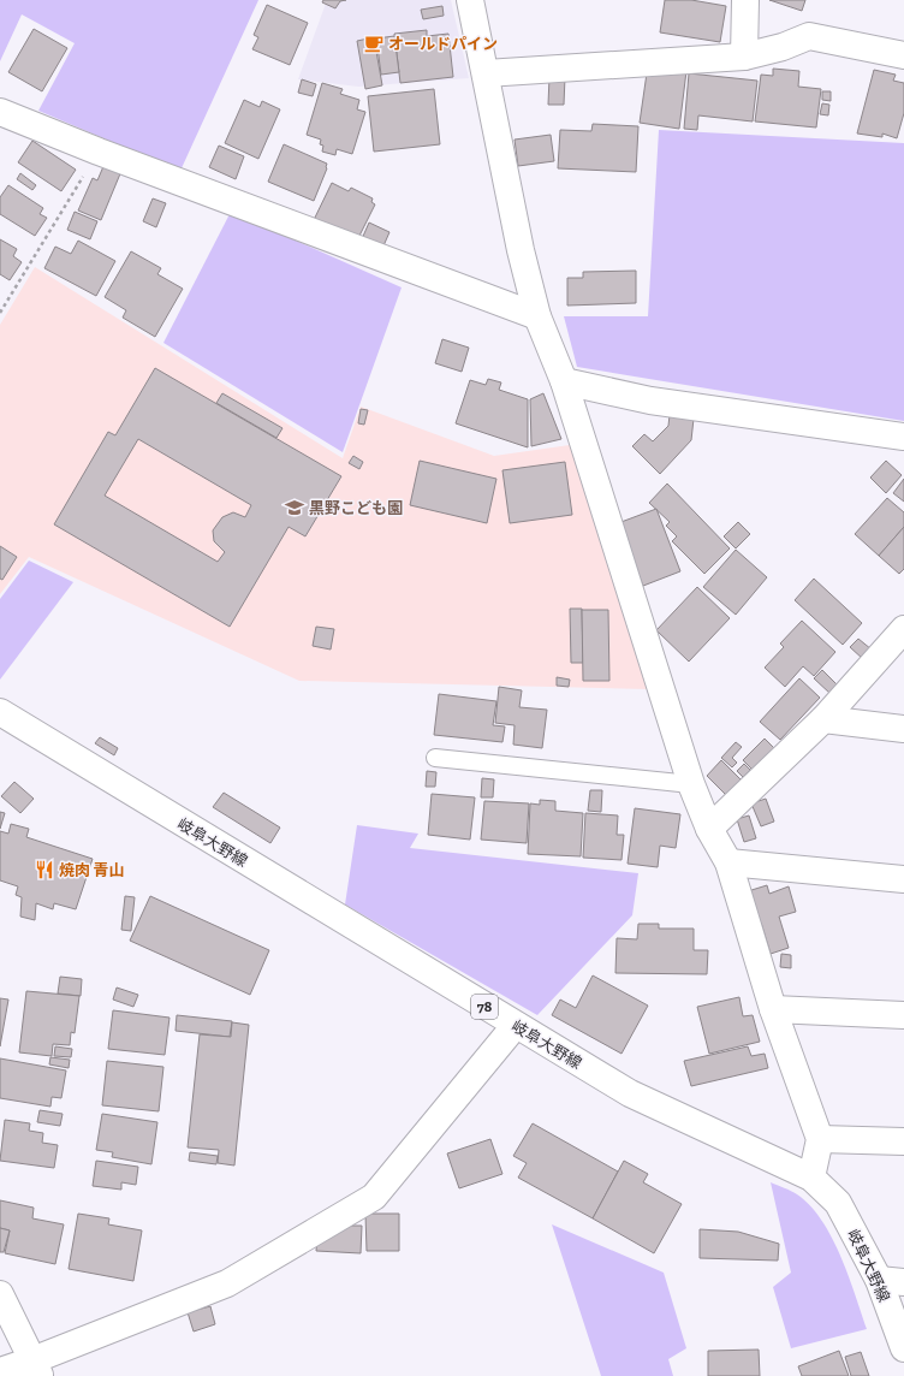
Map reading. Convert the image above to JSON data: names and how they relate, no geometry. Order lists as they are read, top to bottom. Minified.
{"streets":{"street":["岐阜大野線","78"]},"places":{"cafe":["オールドパイン"],"school or university":["黒野こども園"],"restaurant":["焼肉 青山"]}}
